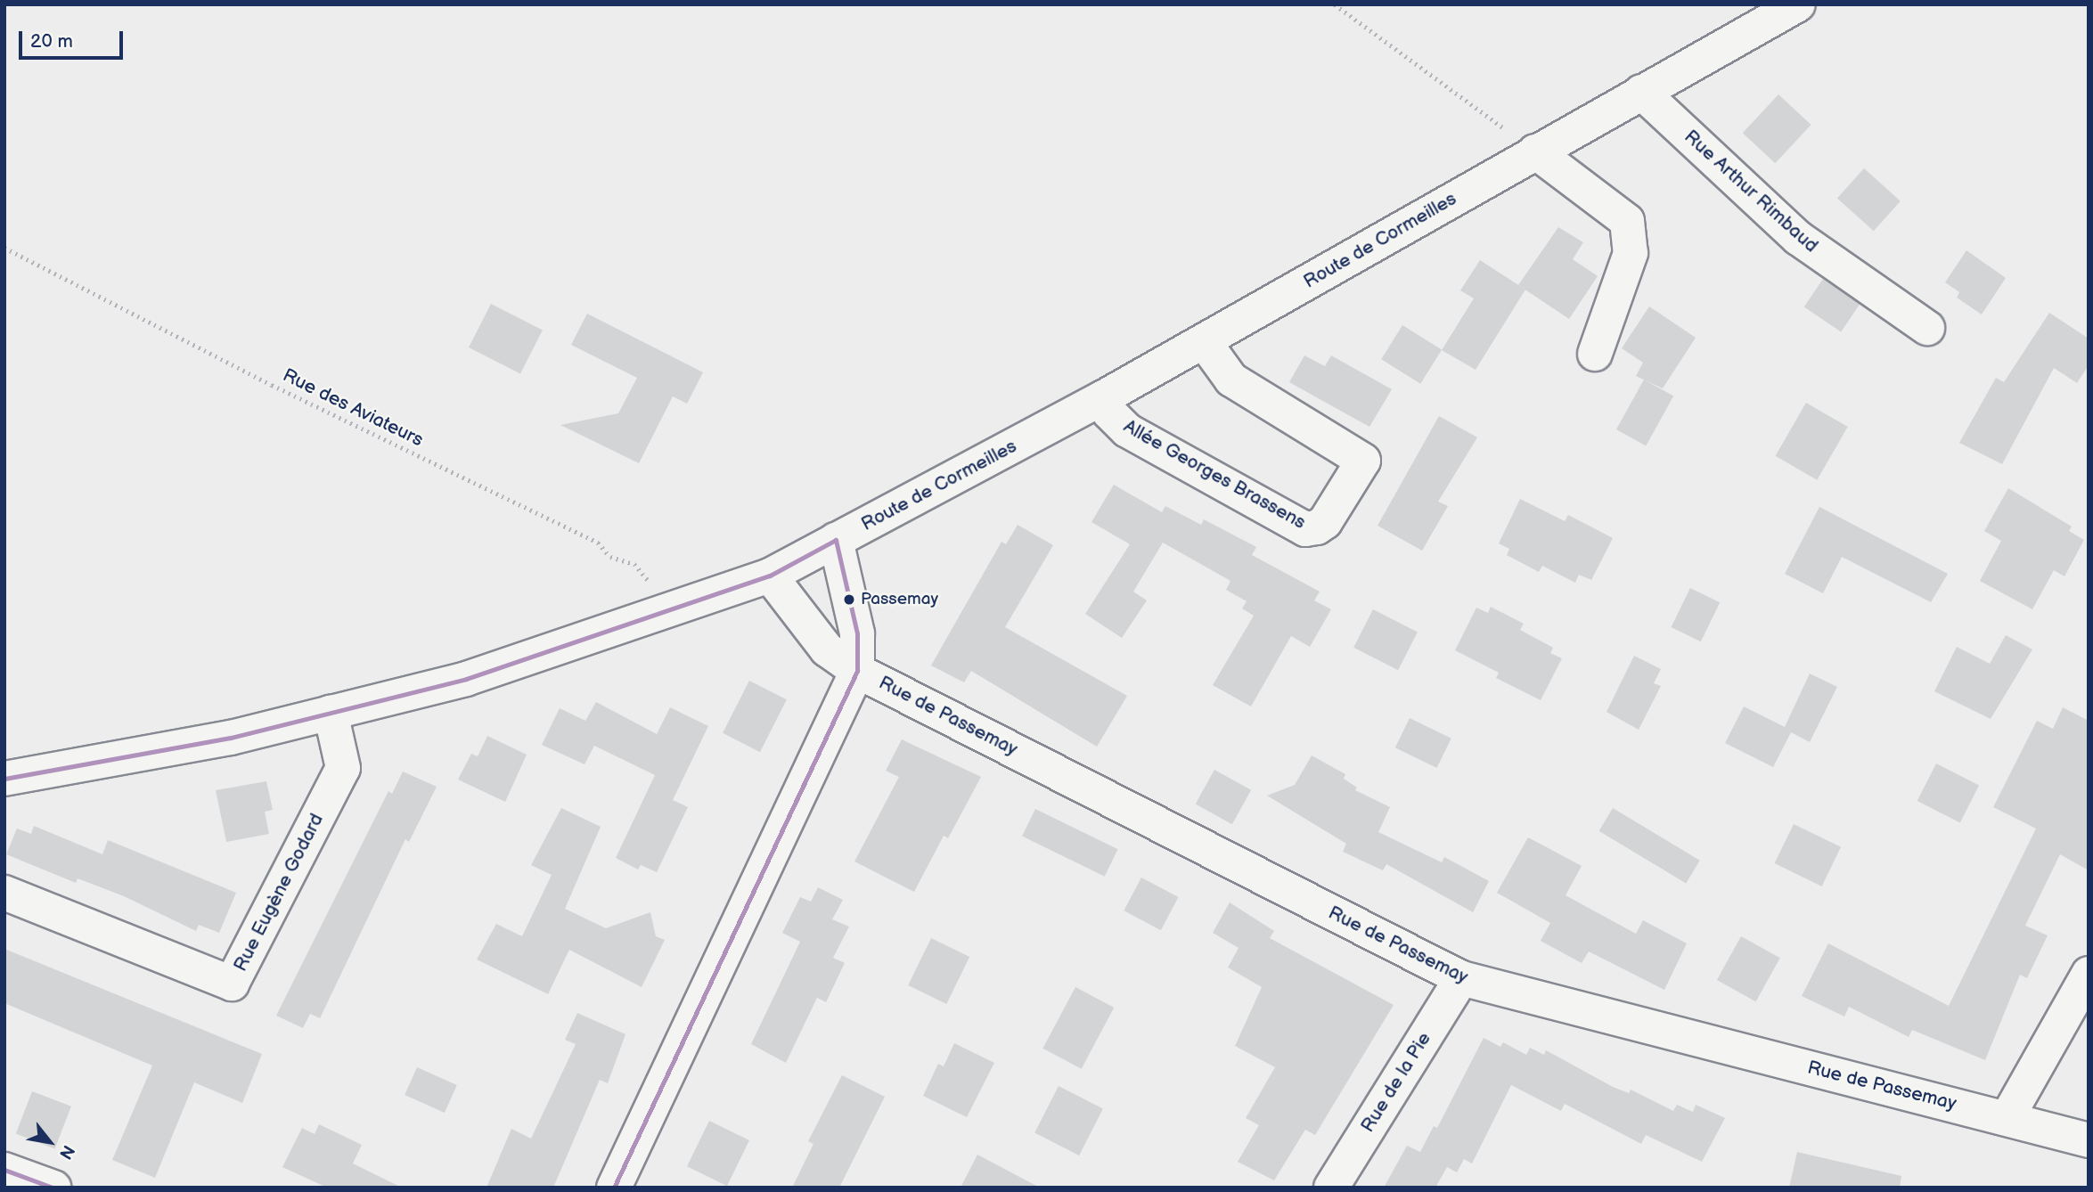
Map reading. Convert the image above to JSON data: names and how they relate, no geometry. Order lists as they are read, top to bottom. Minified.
{"streets":{"street":["Rue Arthur Rimbaud","Route de Cormeilles","Allée Georges Brassens","Rue de Passemay","Rue Eugène Godard","Rue de la Pie"],"path":["Rue des Aviateurs"]},"crossings":[["Rue Arthur Rimbaud","Route de Cormeilles"],["Route de Cormeilles","Rue des Aviateurs"],["Route de Cormeilles","Allée Georges Brassens"],["Route de Cormeilles","Rue de Passemay"],["Route de Cormeilles","Rue Eugène Godard"],["Rue de Passemay","Rue de la Pie"]],"places":["Passemay"],"scale_bar":"20 m","north":"bottom right"}
